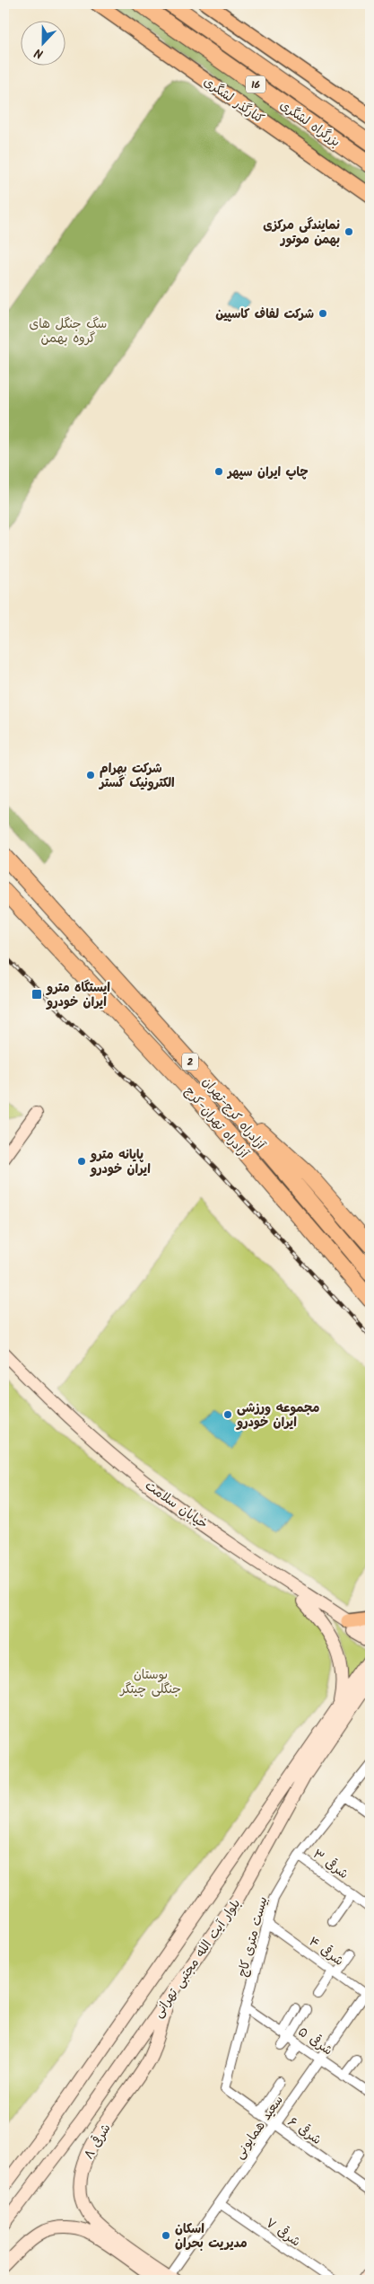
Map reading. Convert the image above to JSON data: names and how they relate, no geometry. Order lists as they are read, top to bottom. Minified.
{"streets":{"highway":["16","بزرگراه لشگری","2","آزادراه کرج-تهران","آزادراه تهران-کرج"],"main road":["کنارگذر لشگری","خیابان سلامت","بلوار آیت الله مجتبی تهرانی","۸ شرقی"],"street":["۳ شرقی","بیست متری کاج","۴ شرقی","۵ شرقی","سعید همایونی","۶ شرقی","۷ شرقی"]},"crossings":[["۳ شرقی","بیست متری کاج"],["بیست متری کاج","۴ شرقی"],["بیست متری کاج","۵ شرقی"],["بیست متری کاج","۶ شرقی"],["۴ شرقی","سعید همایونی"],["بلوار آیت الله مجتبی تهرانی","۸ شرقی"],["۵ شرقی","سعید همایونی"],["سعید همایونی","۶ شرقی"],["سعید همایونی","۸ شرقی"],["سعید همایونی","۷ شرقی"]],"parks":["سگ جنگل های گروه بهمن","بوستان جنگلی چیتگر"],"places":{"other":["نمایندگی مرکزی بهمن موتور","شرکت لفاف کاسپین","چاپ ایران سپهر","شرکت بهرام الکترونیک گستر","پایانه مترو ایران خودرو","مجموعه ورزشی ایران خودرو","اسکان مدیریت بحران"],"transit":["ایستگاه مترو ایران خودرو"]},"north":"bottom"}
